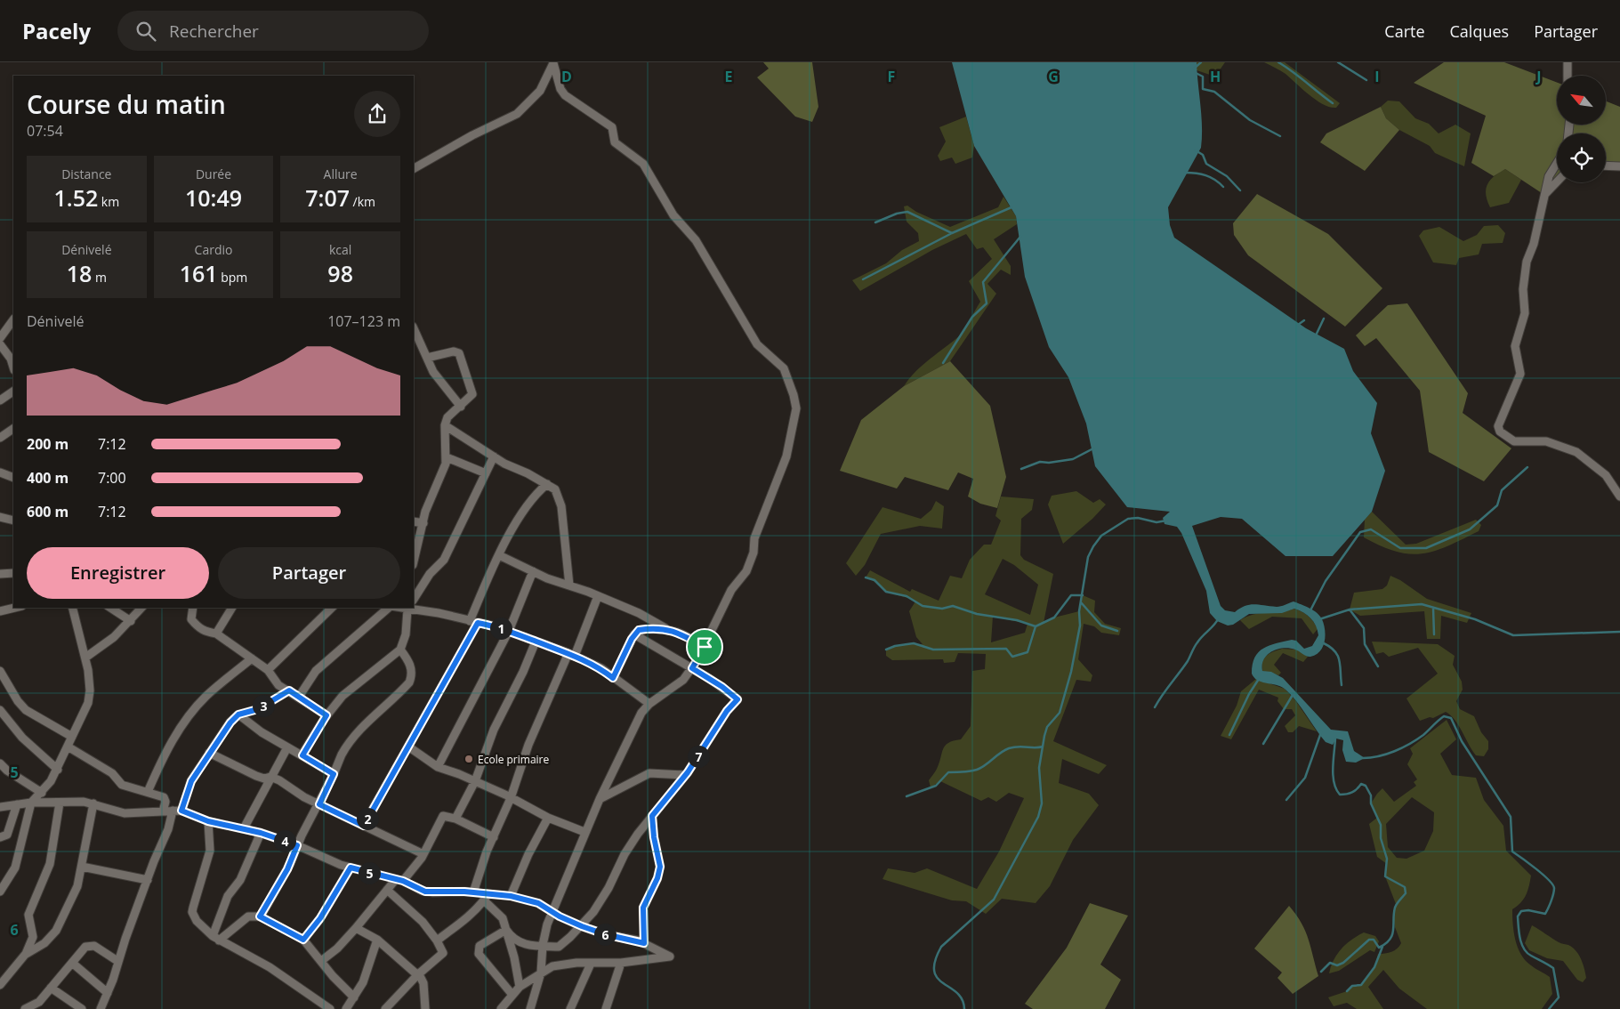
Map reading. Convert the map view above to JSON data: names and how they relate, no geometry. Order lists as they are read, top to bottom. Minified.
{"places":["Ecole primaire"],"north":"top left","page":{"header":"Pacely","search":"Rechercher","nav":["Carte","Calques","Partager"],"heading":["Course du matin","07:54"],"stats":[["Distance","1.52 km"],["Durée","10:49"],["Allure","7:07 /km"],["Dénivelé","18 m"],["Cardio","161 bpm"],["kcal","98"]],"chart":["Dénivelé","107–123 m"],"list":[{"name":"200 m","note":"7:12"},{"name":"400 m","note":"7:00"},{"name":"600 m","note":"7:12"}],"buttons":["Enregistrer","Partager"],"pins":["1","3","7","2","4","5","6"]},"grid":{"columns":["D","E","F","G","H","I","J"],"rows":["5","6"]}}
